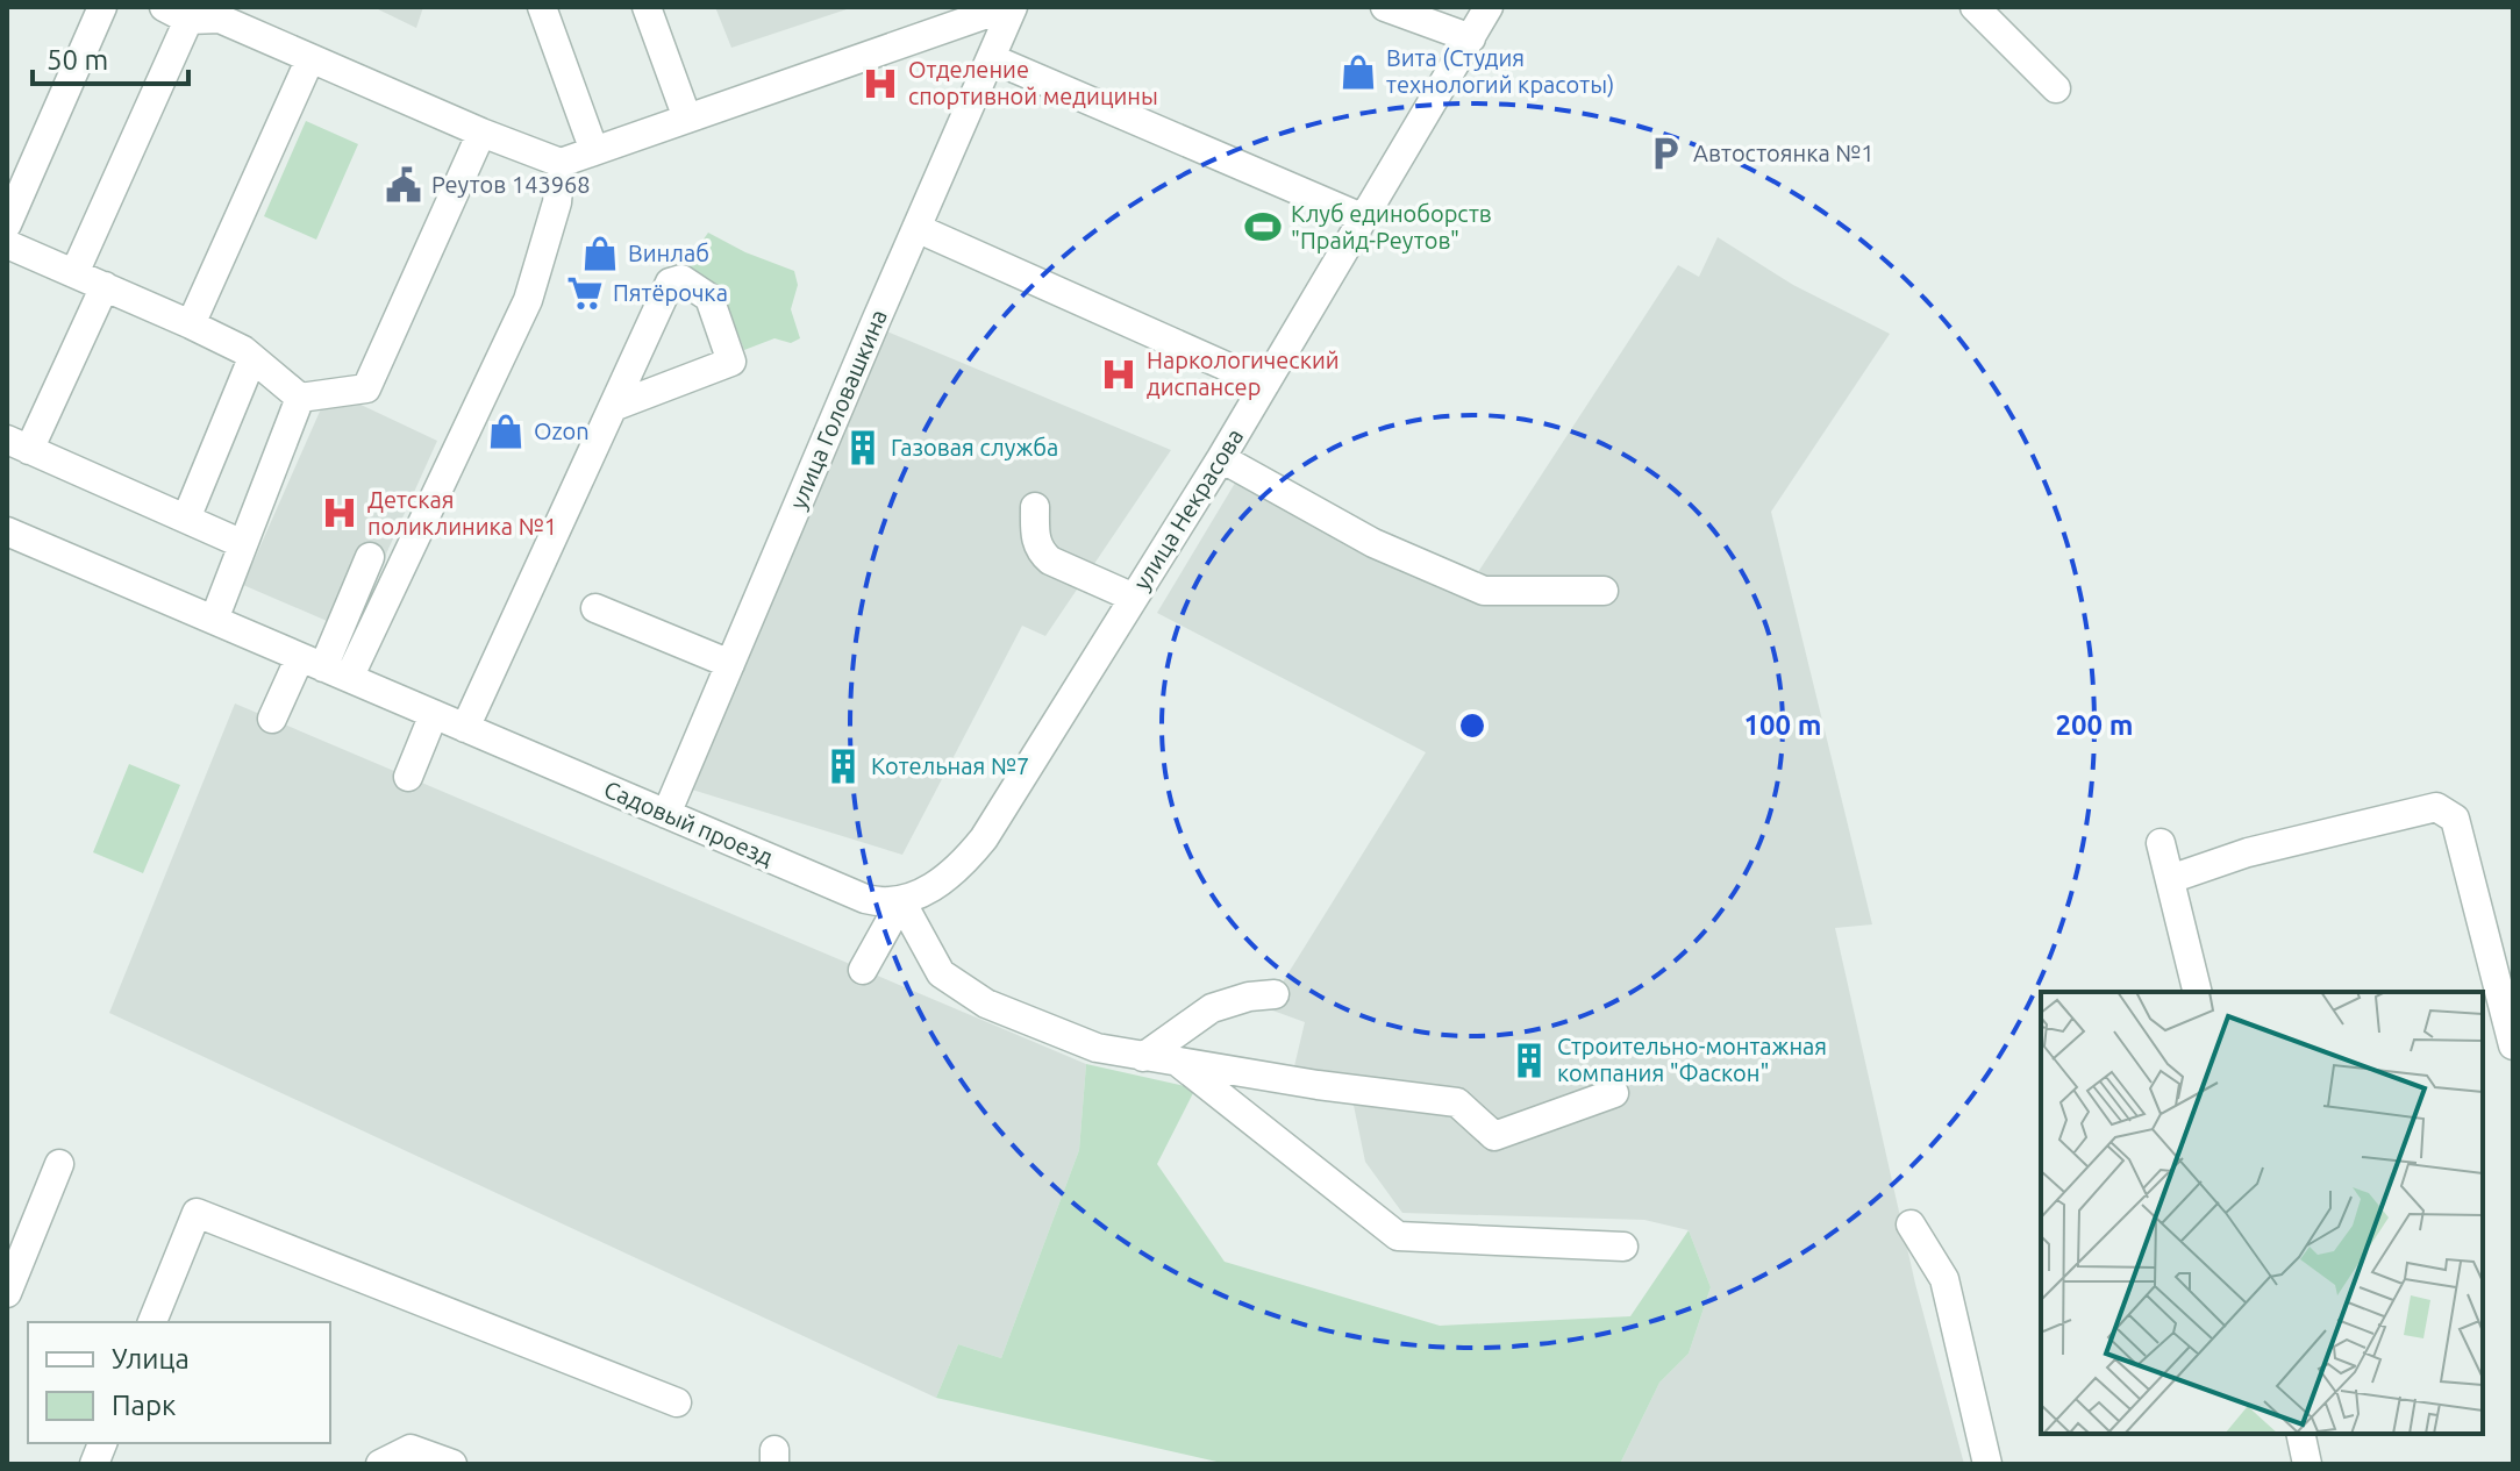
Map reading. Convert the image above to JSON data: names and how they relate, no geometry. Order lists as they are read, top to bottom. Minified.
{"streets":{"street":["улица Головашкина","улица Некрасова","Садовый проезд"]},"crossings":[["улица Головашкина","Садовый проезд"],["улица Некрасова","Садовый проезд"]],"places":{"shop":["Вита (Студия технологий красоты)","Винлаб","Ozon"],"hospital":["Отделение спортивной медицины","Наркологический диспансер","Детская поликлиника №1"],"parking":["Автостоянка №1"],"public building":["Реутов 143968"],"sports":["Клуб единоборств \"Прайд-Реутов\""],"supermarket":["Пятёрочка"],"building":["Газовая служба","Котельная №7","Строительно-монтажная компания \"Фаскон\""]},"legend":["Улица","Парк"],"scale_bar":"50 m","rings":["100 m","200 m"]}
